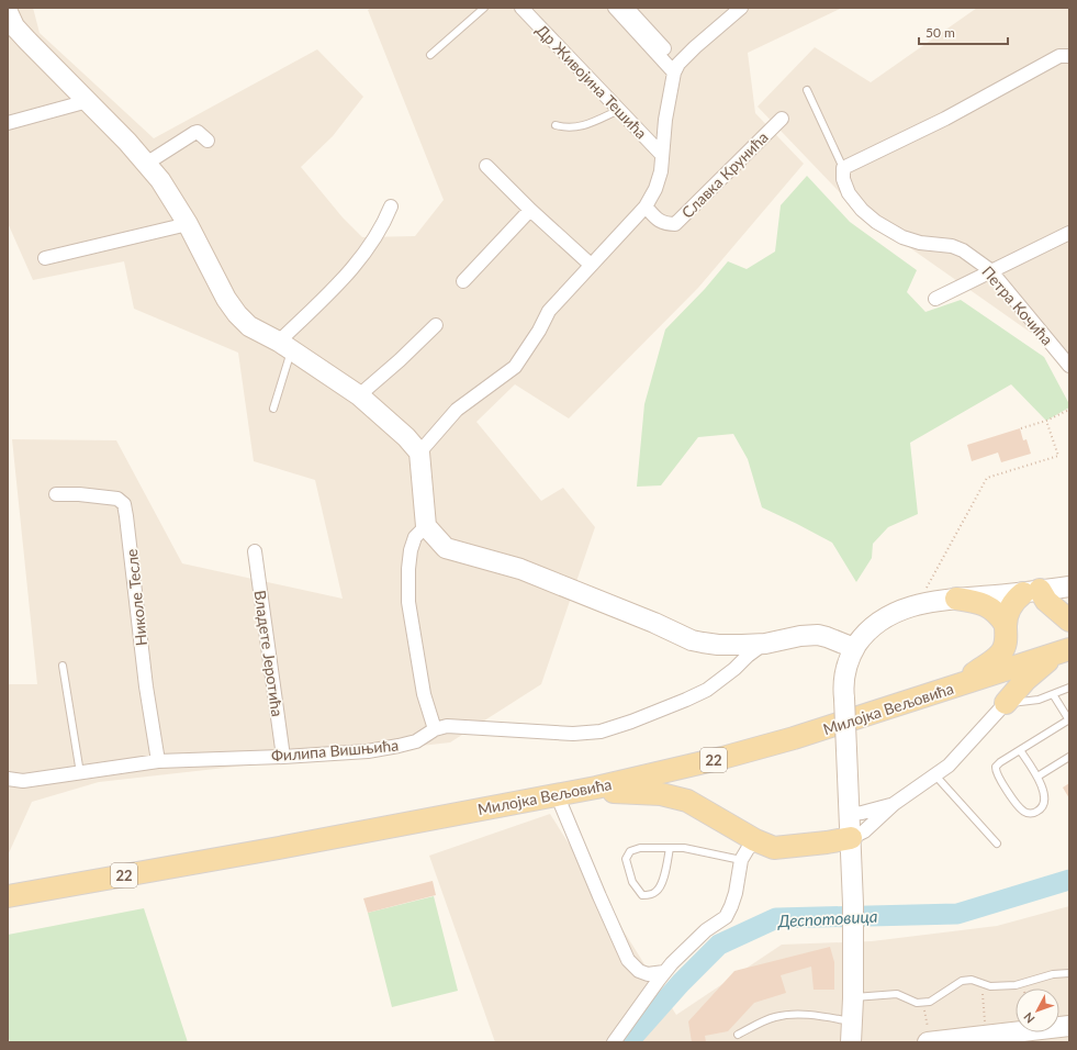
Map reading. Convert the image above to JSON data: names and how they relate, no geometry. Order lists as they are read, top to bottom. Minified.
{"streets":{"main road":["Милојка Вељовића","22"],"street":["Др Живојина Тешића","Славка Крунића","Петра Кочића","Николе Тесле","Владете Јеротића","Филипа Вишњића"]},"crossings":[["Николе Тесле","Филипа Вишњића"],["Владете Јеротића","Филипа Вишњића"]],"water":["Деспотовица"],"scale_bar":"50 m","north":"bottom left"}
